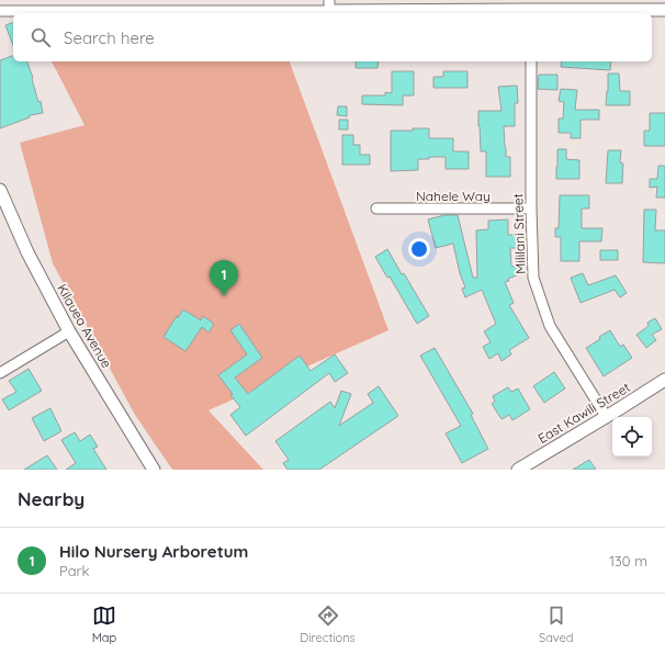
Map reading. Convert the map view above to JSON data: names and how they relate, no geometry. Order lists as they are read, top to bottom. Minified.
{"streets":{"street":["Nahele Way","Mililani Street","Kilauea Avenue","East Kawili Street"]},"crossings":[["Nahele Way","Mililani Street"],["Mililani Street","East Kawili Street"]],"page":{"search":"Search here","pins":"1","heading":"Nearby","list":[{"mark":"1","name":"Hilo Nursery Arboretum","note":"Park","value":"130 m"}],"nav":["Map","Directions","Saved"]}}
